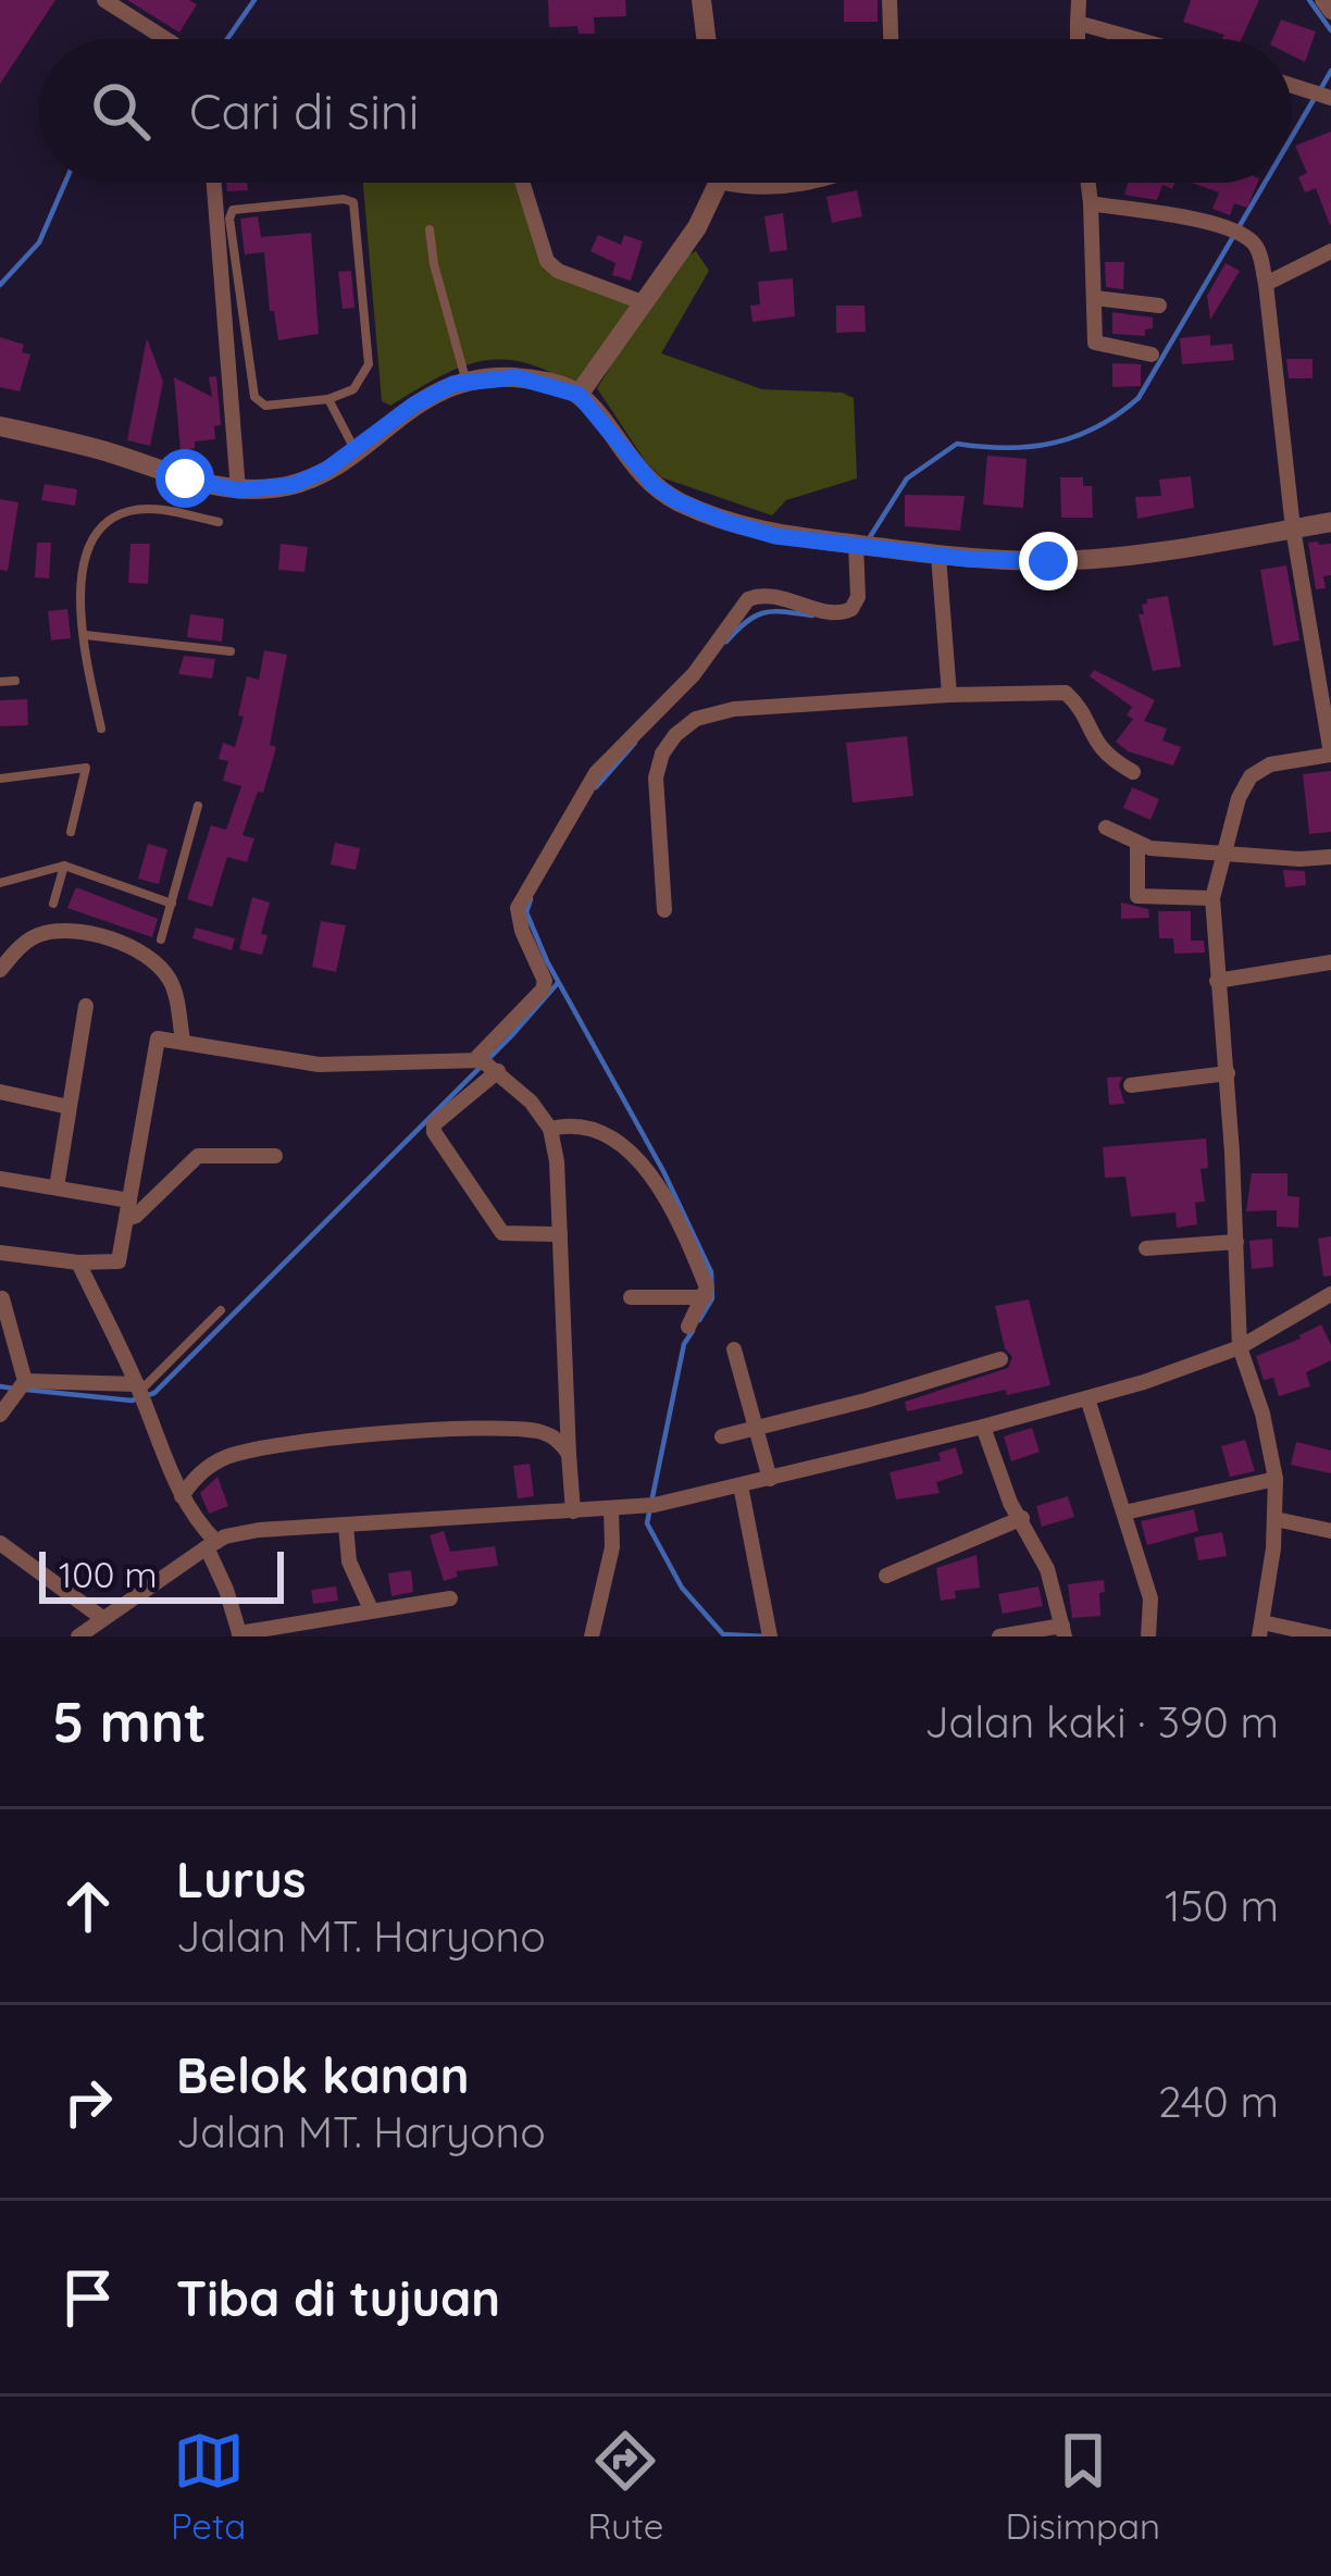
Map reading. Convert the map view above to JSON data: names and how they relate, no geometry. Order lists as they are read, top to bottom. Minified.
{"scale_bar":"100 m","page":{"search":"Cari di sini","scale":"100 m","heading":["5 mnt","Jalan kaki · 390 m"],"list":[["Lurus","Jalan MT. Haryono","150 m"],["Belok kanan","Jalan MT. Haryono","240 m"],"Tiba di tujuan"],"nav":["Peta","Rute","Disimpan"]}}
